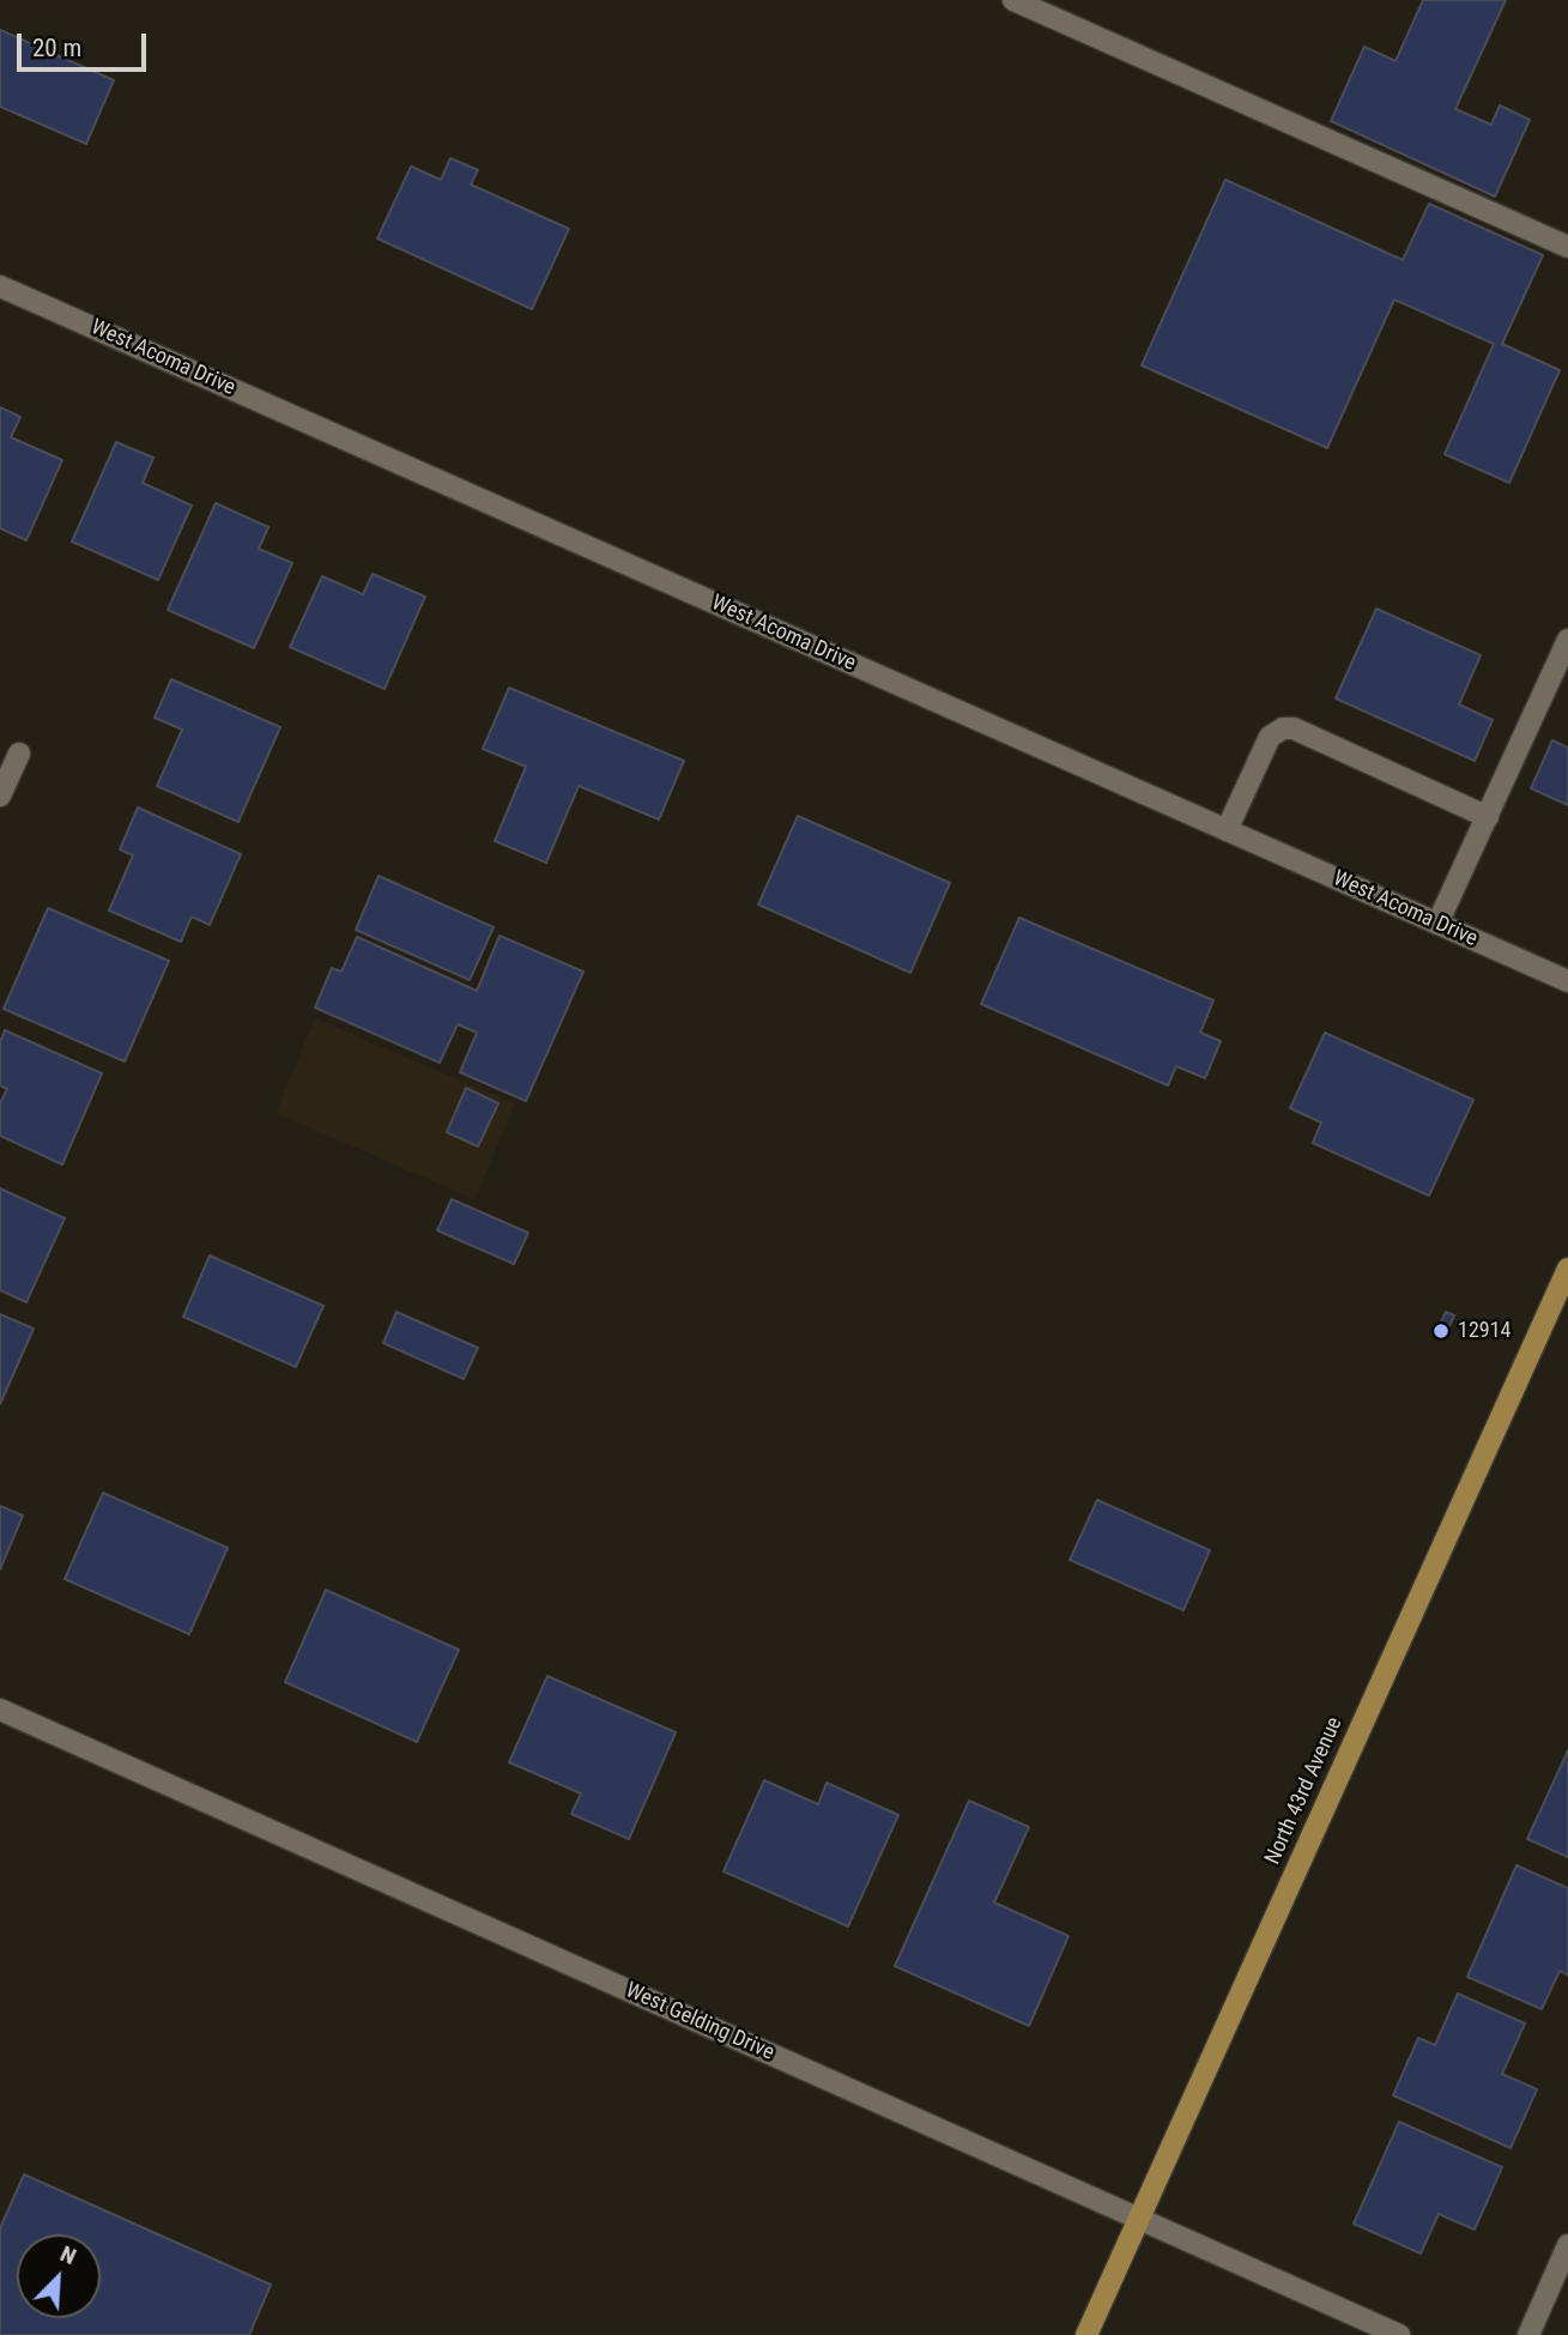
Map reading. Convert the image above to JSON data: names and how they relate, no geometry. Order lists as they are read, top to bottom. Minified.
{"streets":{"main road":["North 43rd Avenue"],"street":["West Acoma Drive","West Gelding Drive"]},"crossings":[["North 43rd Avenue","West Gelding Drive"]],"places":["12914"],"scale_bar":"20 m","north":"top right"}
